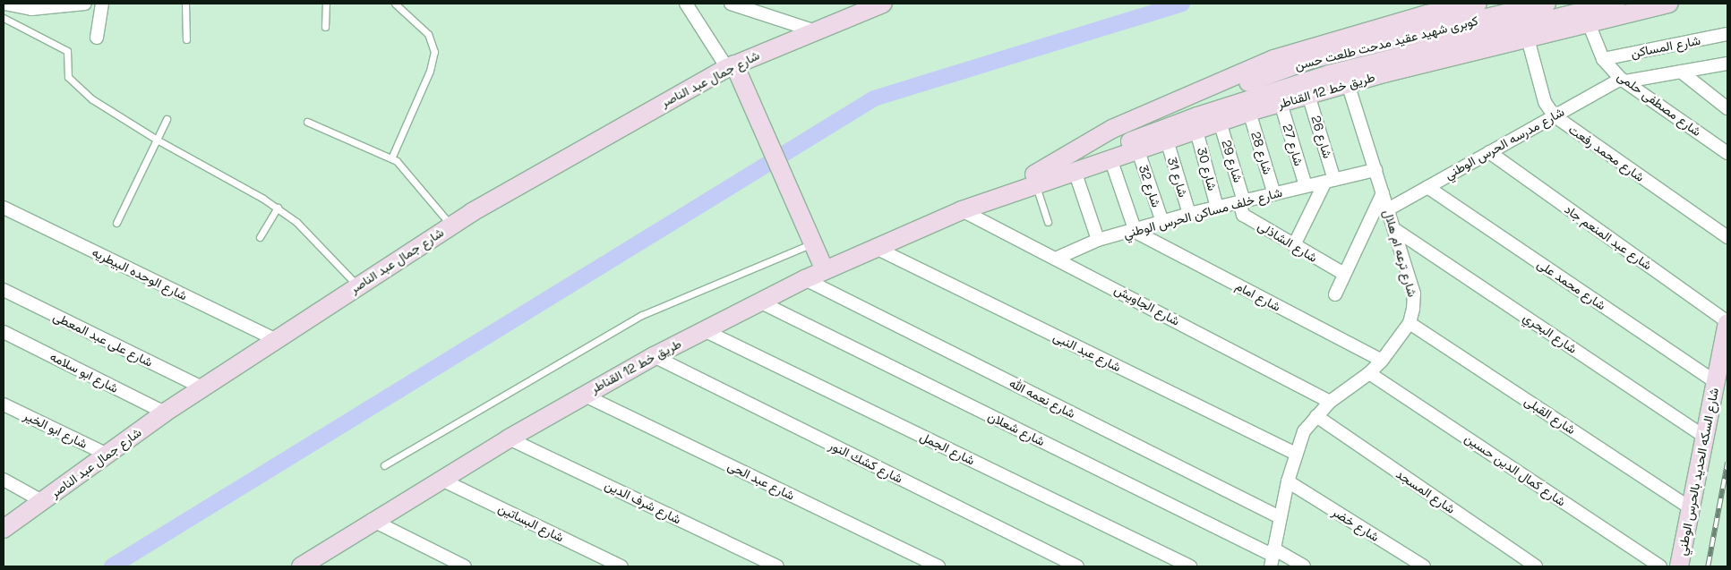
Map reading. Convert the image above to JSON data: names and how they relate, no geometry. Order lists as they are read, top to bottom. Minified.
{"streets":{"main road":["كوبرى شهيد عقيد مدحت طلعت حسن","شارع جمال عبد الناصر","طريق خط 12 القناطر","شارع السكه الحديد بالحرس الوطني"],"street":["شارع المساكن","شارع مصطفى حلمى","شارع 26","شارع مدرسه الحرس الوطني","شارع 27","شارع 28","شارع محمد رفعت","شارع 29","شارع 30","شارع 31","شارع 32","شارع خلف مساكن الحرس الوطني","شارع عبد المنعم جاد","شارع الشاذلى","شارع ترعه ام هلال","شارع الوحده البيطريه","شارع محمد على","شارع امام","شارع الجاويش","شارع البحري","شارع على عبد المعطى","شارع عبد النبى","شارع ابو سلامه","شارع نعمه الله","شارع القبلى","شارع شعلان","شارع ابو الخير","شارع الجمل","شارع كشك النور","شارع كمال الدين حسين","شارع عبد الحى","شارع المسجد","شارع شرف الدين","شارع البساتين","شارع خضر"]},"crossings":[["كوبرى شهيد عقيد مدحت طلعت حسن","طريق خط 12 القناطر"],["شارع المساكن","شارع مصطفى حلمى"],["شارع جمال عبد الناصر","شارع الوحده البيطريه"],["شارع جمال عبد الناصر","شارع على عبد المعطى"],["شارع جمال عبد الناصر","شارع ابو سلامه"],["شارع جمال عبد الناصر","شارع ابو الخير"],["طريق خط 12 القناطر","شارع مصطفى حلمى"],["طريق خط 12 القناطر","شارع 26"],["طريق خط 12 القناطر","شارع 27"],["طريق خط 12 القناطر","شارع 28"],["طريق خط 12 القناطر","شارع محمد رفعت"],["طريق خط 12 القناطر","شارع 29"],["طريق خط 12 القناطر","شارع 30"],["طريق خط 12 القناطر","شارع 31"],["طريق خط 12 القناطر","شارع 32"],["طريق خط 12 القناطر","شارع ترعه ام هلال"],["طريق خط 12 القناطر","شارع الجاويش"],["طريق خط 12 القناطر","شارع عبد النبى"],["طريق خط 12 القناطر","شارع نعمه الله"],["طريق خط 12 القناطر","شارع شعلان"],["طريق خط 12 القناطر","شارع الجمل"],["طريق خط 12 القناطر","شارع كشك النور"],["طريق خط 12 القناطر","شارع عبد الحى"],["طريق خط 12 القناطر","شارع شرف الدين"],["طريق خط 12 القناطر","شارع البساتين"],["شارع مصطفى حلمى","شارع مدرسه الحرس الوطني"],["شارع 26","شارع خلف مساكن الحرس الوطني"],["شارع مدرسه الحرس الوطني","شارع محمد رفعت"],["شارع مدرسه الحرس الوطني","شارع عبد المنعم جاد"],["شارع مدرسه الحرس الوطني","شارع ترعه ام هلال"],["شارع مدرسه الحرس الوطني","شارع محمد على"],["شارع 27","شارع خلف مساكن الحرس الوطني"],["شارع 28","شارع خلف مساكن الحرس الوطني"],["شارع 29","شارع خلف مساكن الحرس الوطني"],["شارع 29","شارع الشاذلى"],["شارع 30","شارع خلف مساكن الحرس الوطني"],["شارع 31","شارع خلف مساكن الحرس الوطني"],["شارع 32","شارع خلف مساكن الحرس الوطني"],["شارع خلف مساكن الحرس الوطني","شارع الشاذلى"],["شارع خلف مساكن الحرس الوطني","شارع ترعه ام هلال"],["شارع خلف مساكن الحرس الوطني","شارع امام"],["شارع خلف مساكن الحرس الوطني","شارع الجاويش"],["شارع عبد المنعم جاد","شارع السكه الحديد بالحرس الوطني"],["شارع ترعه ام هلال","شارع امام"],["شارع ترعه ام هلال","شارع الجاويش"],["شارع ترعه ام هلال","شارع البحري"],["شارع ترعه ام هلال","شارع عبد النبى"],["شارع ترعه ام هلال","شارع نعمه الله"],["شارع ترعه ام هلال","شارع القبلى"],["شارع ترعه ام هلال","شارع شعلان"],["شارع ترعه ام هلال","شارع كمال الدين حسين"],["شارع ترعه ام هلال","شارع المسجد"],["شارع ترعه ام هلال","شارع خضر"],["شارع محمد على","شارع السكه الحديد بالحرس الوطني"],["شارع البحري","شارع السكه الحديد بالحرس الوطني"],["شارع القبلى","شارع السكه الحديد بالحرس الوطني"]]}
